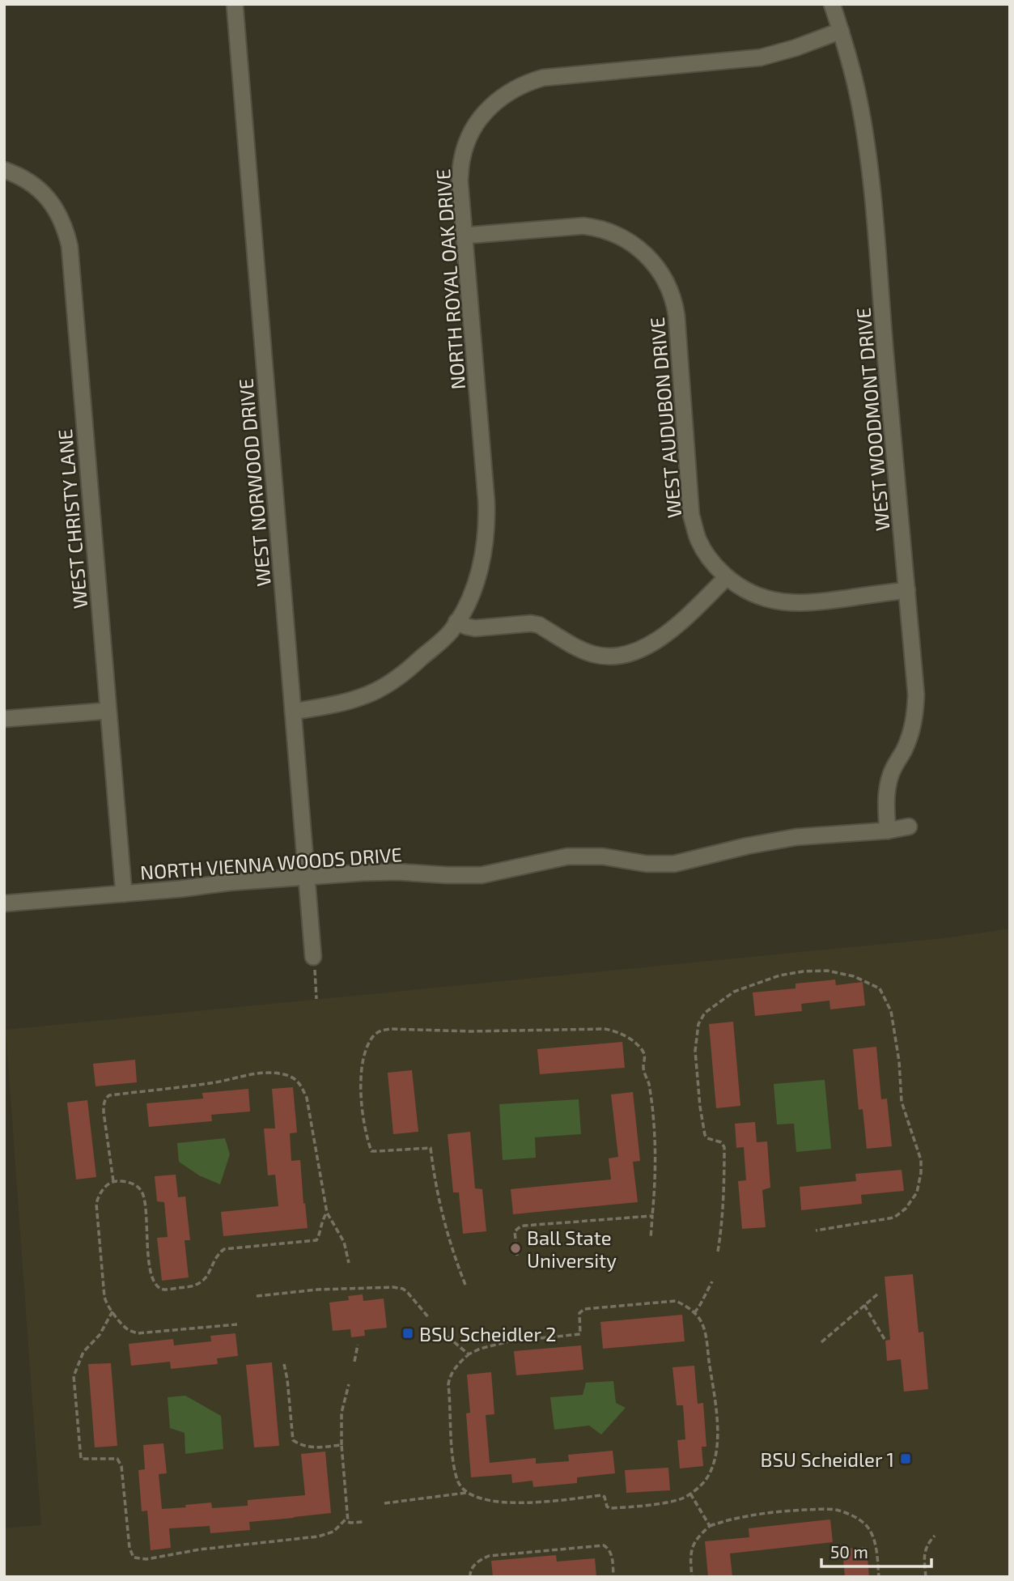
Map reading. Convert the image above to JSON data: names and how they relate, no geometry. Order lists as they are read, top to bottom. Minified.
{"streets":{"street":["NORTH ROYAL OAK DRIVE","WEST AUDUBON DRIVE","WEST WOODMONT DRIVE","WEST NORWOOD DRIVE","WEST CHRISTY LANE","NORTH VIENNA WOODS DRIVE"]},"crossings":[["NORTH ROYAL OAK DRIVE","WEST AUDUBON DRIVE"],["NORTH ROYAL OAK DRIVE","WEST WOODMONT DRIVE"],["NORTH ROYAL OAK DRIVE","WEST NORWOOD DRIVE"],["WEST AUDUBON DRIVE","WEST WOODMONT DRIVE"],["WEST WOODMONT DRIVE","NORTH VIENNA WOODS DRIVE"],["WEST NORWOOD DRIVE","NORTH VIENNA WOODS DRIVE"],["WEST CHRISTY LANE","NORTH VIENNA WOODS DRIVE"]],"places":{"other":["Ball State University"],"transit":["BSU Scheidler 2","BSU Scheidler 1"]},"scale_bar":"50 m"}
